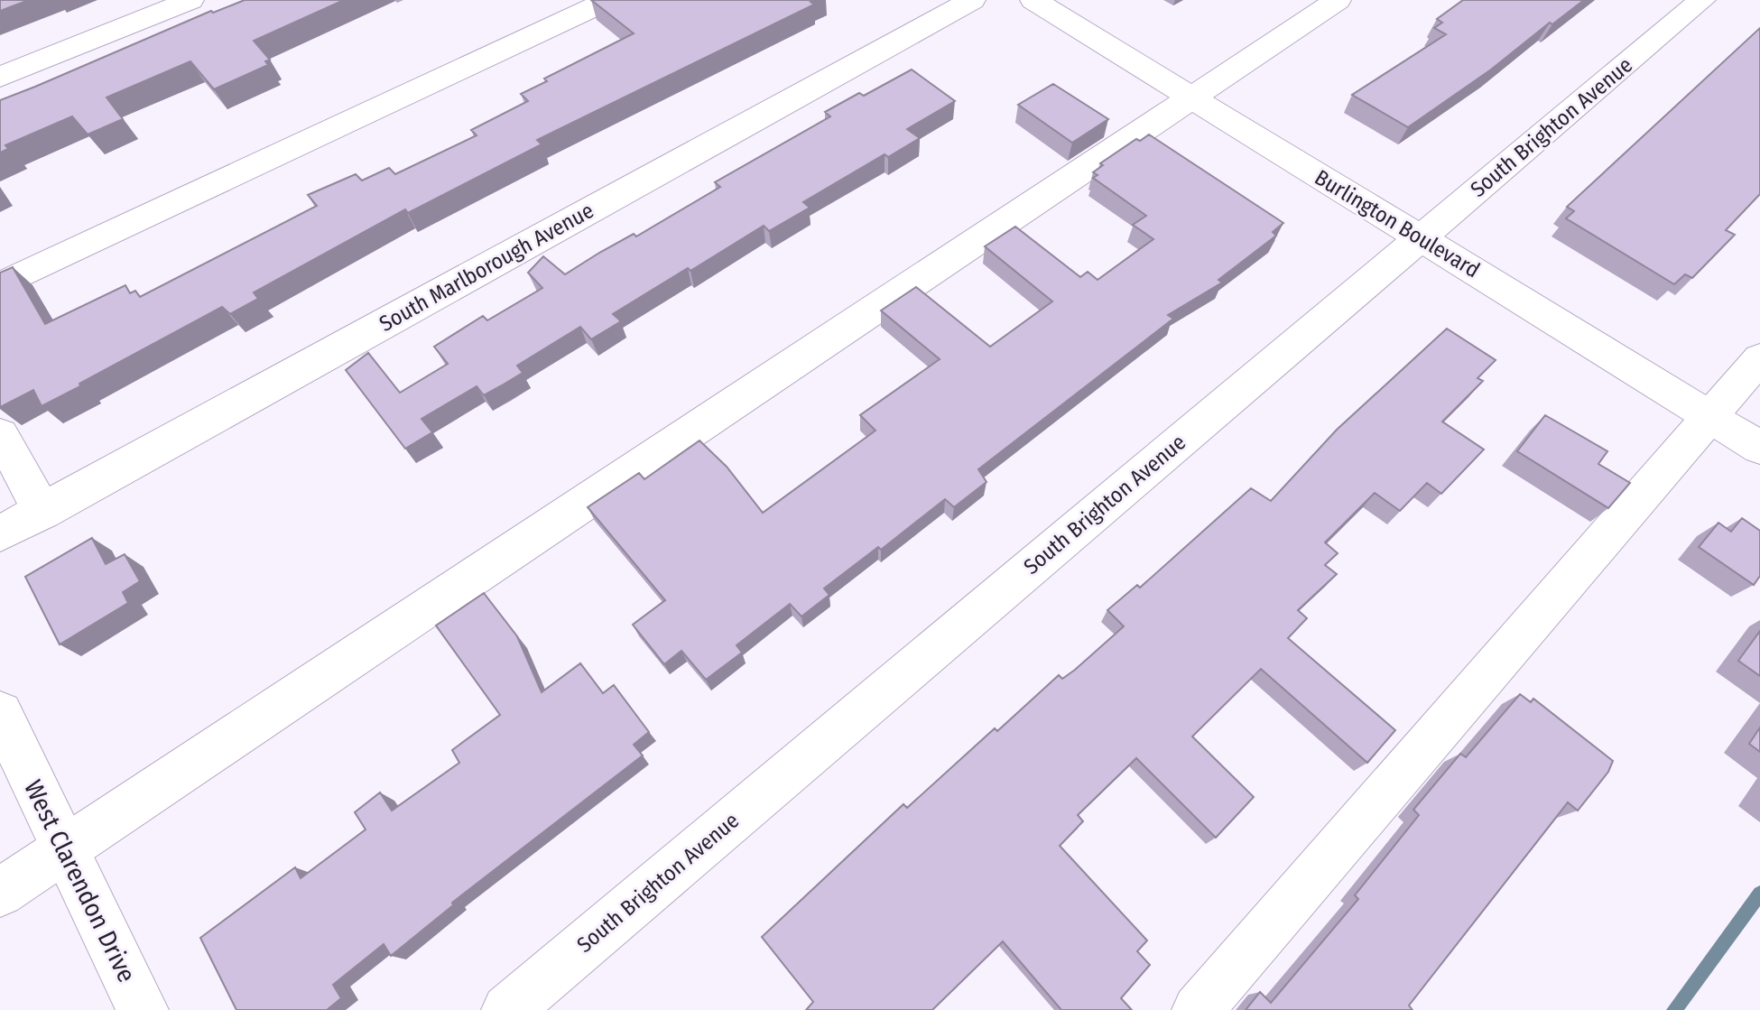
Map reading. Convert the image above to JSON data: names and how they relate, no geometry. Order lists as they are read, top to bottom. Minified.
{"streets":{"street":["South Brighton Avenue","Burlington Boulevard","South Marlborough Avenue","West Clarendon Drive"]},"crossings":[["South Brighton Avenue","Burlington Boulevard"]]}
